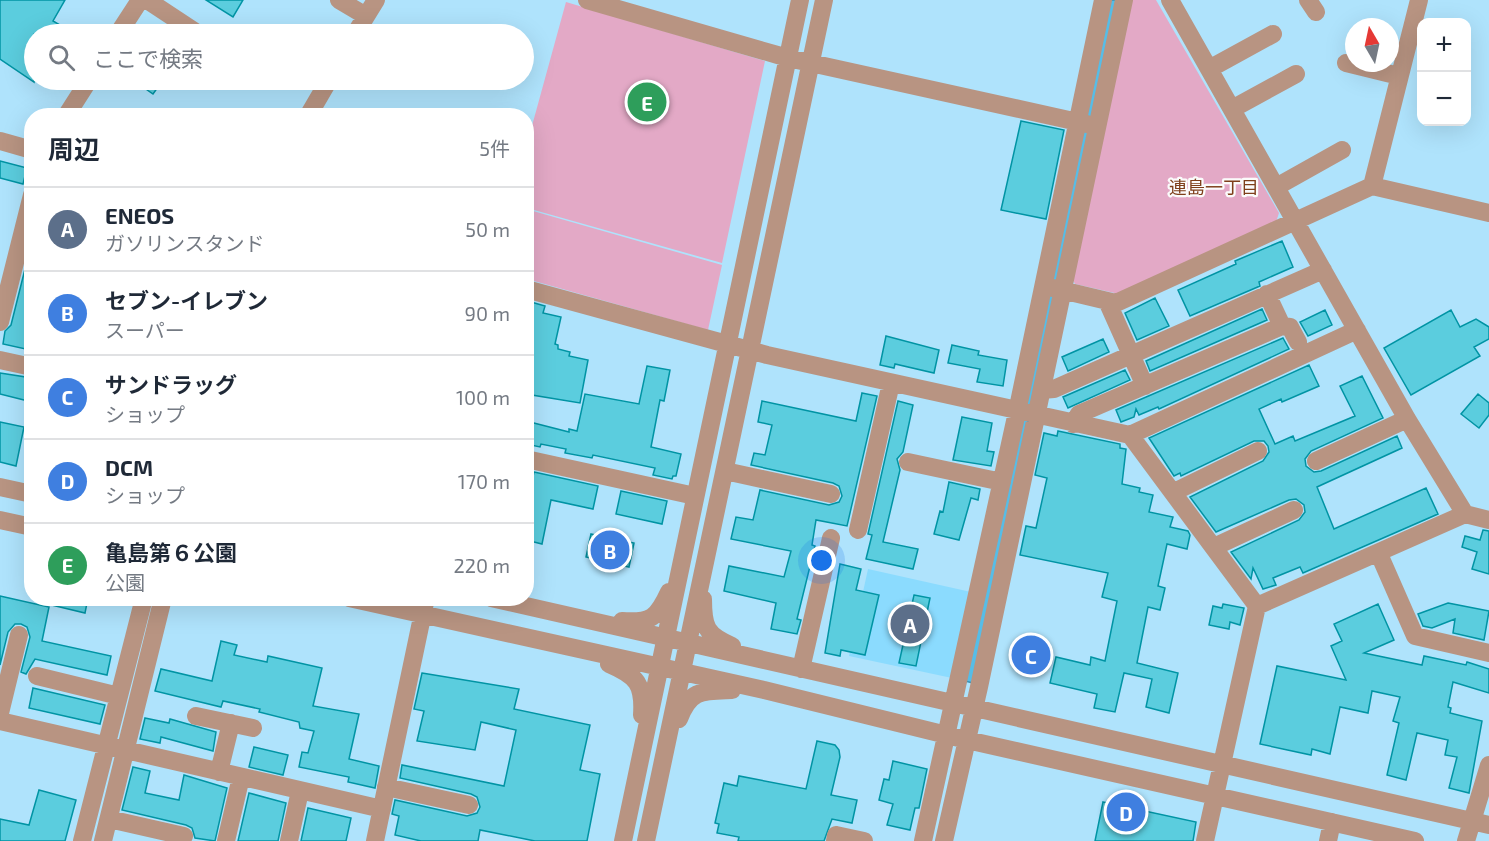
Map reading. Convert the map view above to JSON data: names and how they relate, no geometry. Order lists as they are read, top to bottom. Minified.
{"districts":["連島一丁目"],"north":"top","page":{"map_buttons":["+","−"],"search":"ここで検索","pins":["E","B","A","C","D"],"heading":["周辺","5件"],"list":[{"mark":"A","name":"ENEOS","note":"ガソリンスタンド","value":"50 m"},{"mark":"B","name":"セブン-イレブン","note":"スーパー","value":"90 m"},{"mark":"C","name":"サンドラッグ","note":"ショップ","value":"100 m"},{"mark":"D","name":"DCM","note":"ショップ","value":"170 m"},{"mark":"E","name":"亀島第６公園","note":"公園","value":"220 m"}]}}
